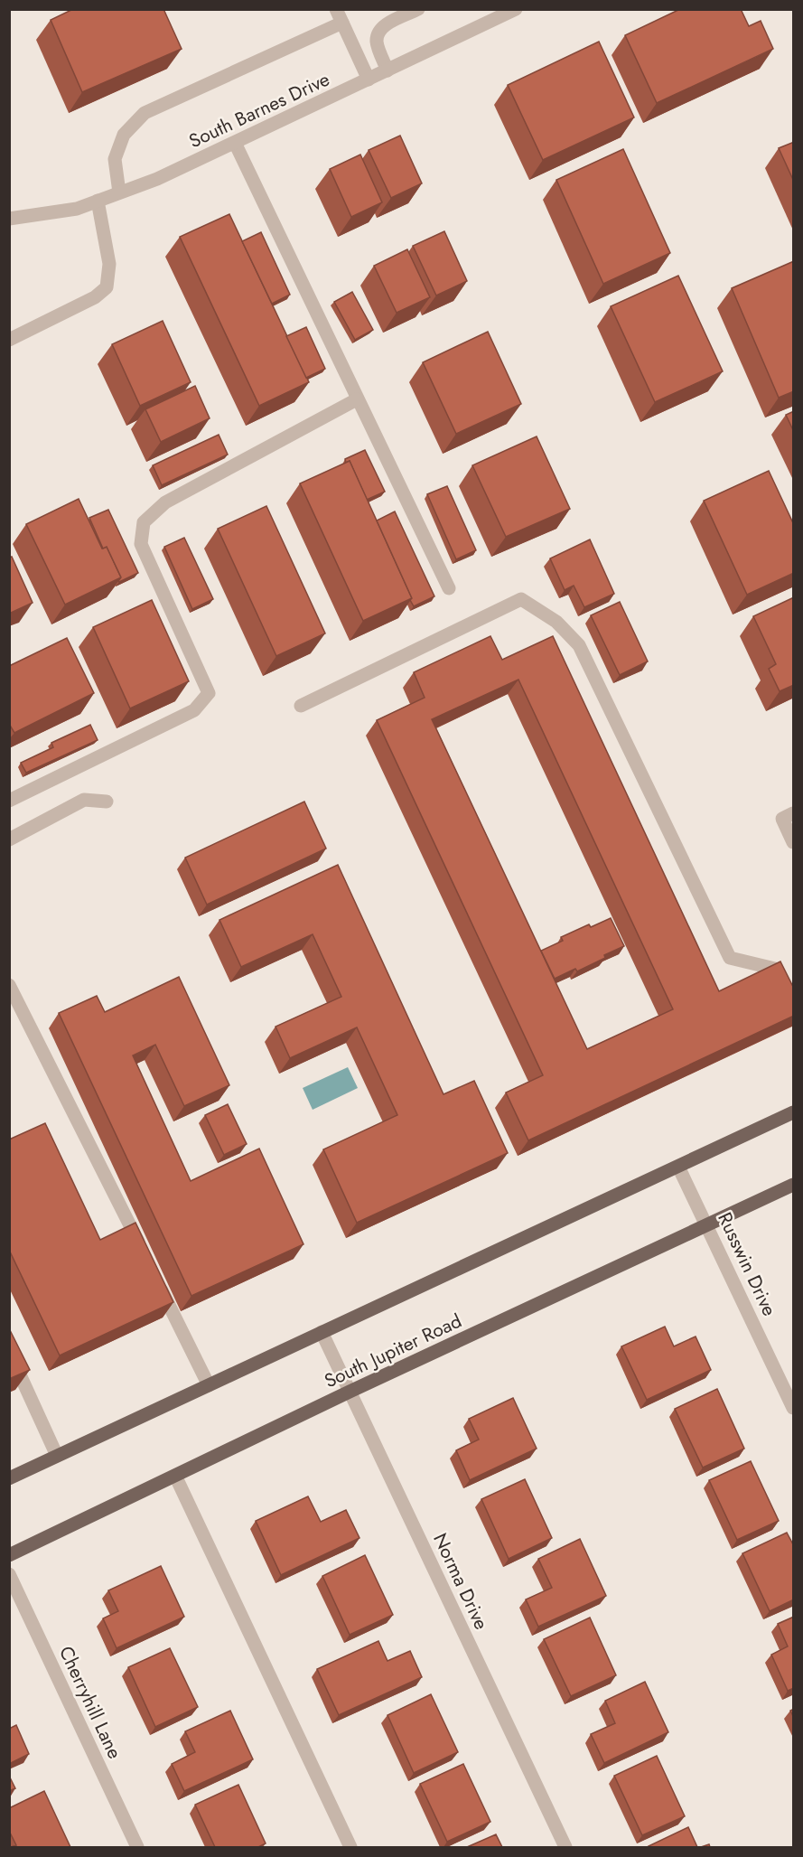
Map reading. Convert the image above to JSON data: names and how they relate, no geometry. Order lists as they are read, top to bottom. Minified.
{"streets":{"main road":["South Jupiter Road"],"street":["South Barnes Drive","Russwin Drive","Norma Drive","Cherryhill Lane"]},"crossings":[["Russwin Drive","South Jupiter Road"],["South Jupiter Road","Norma Drive"]]}
